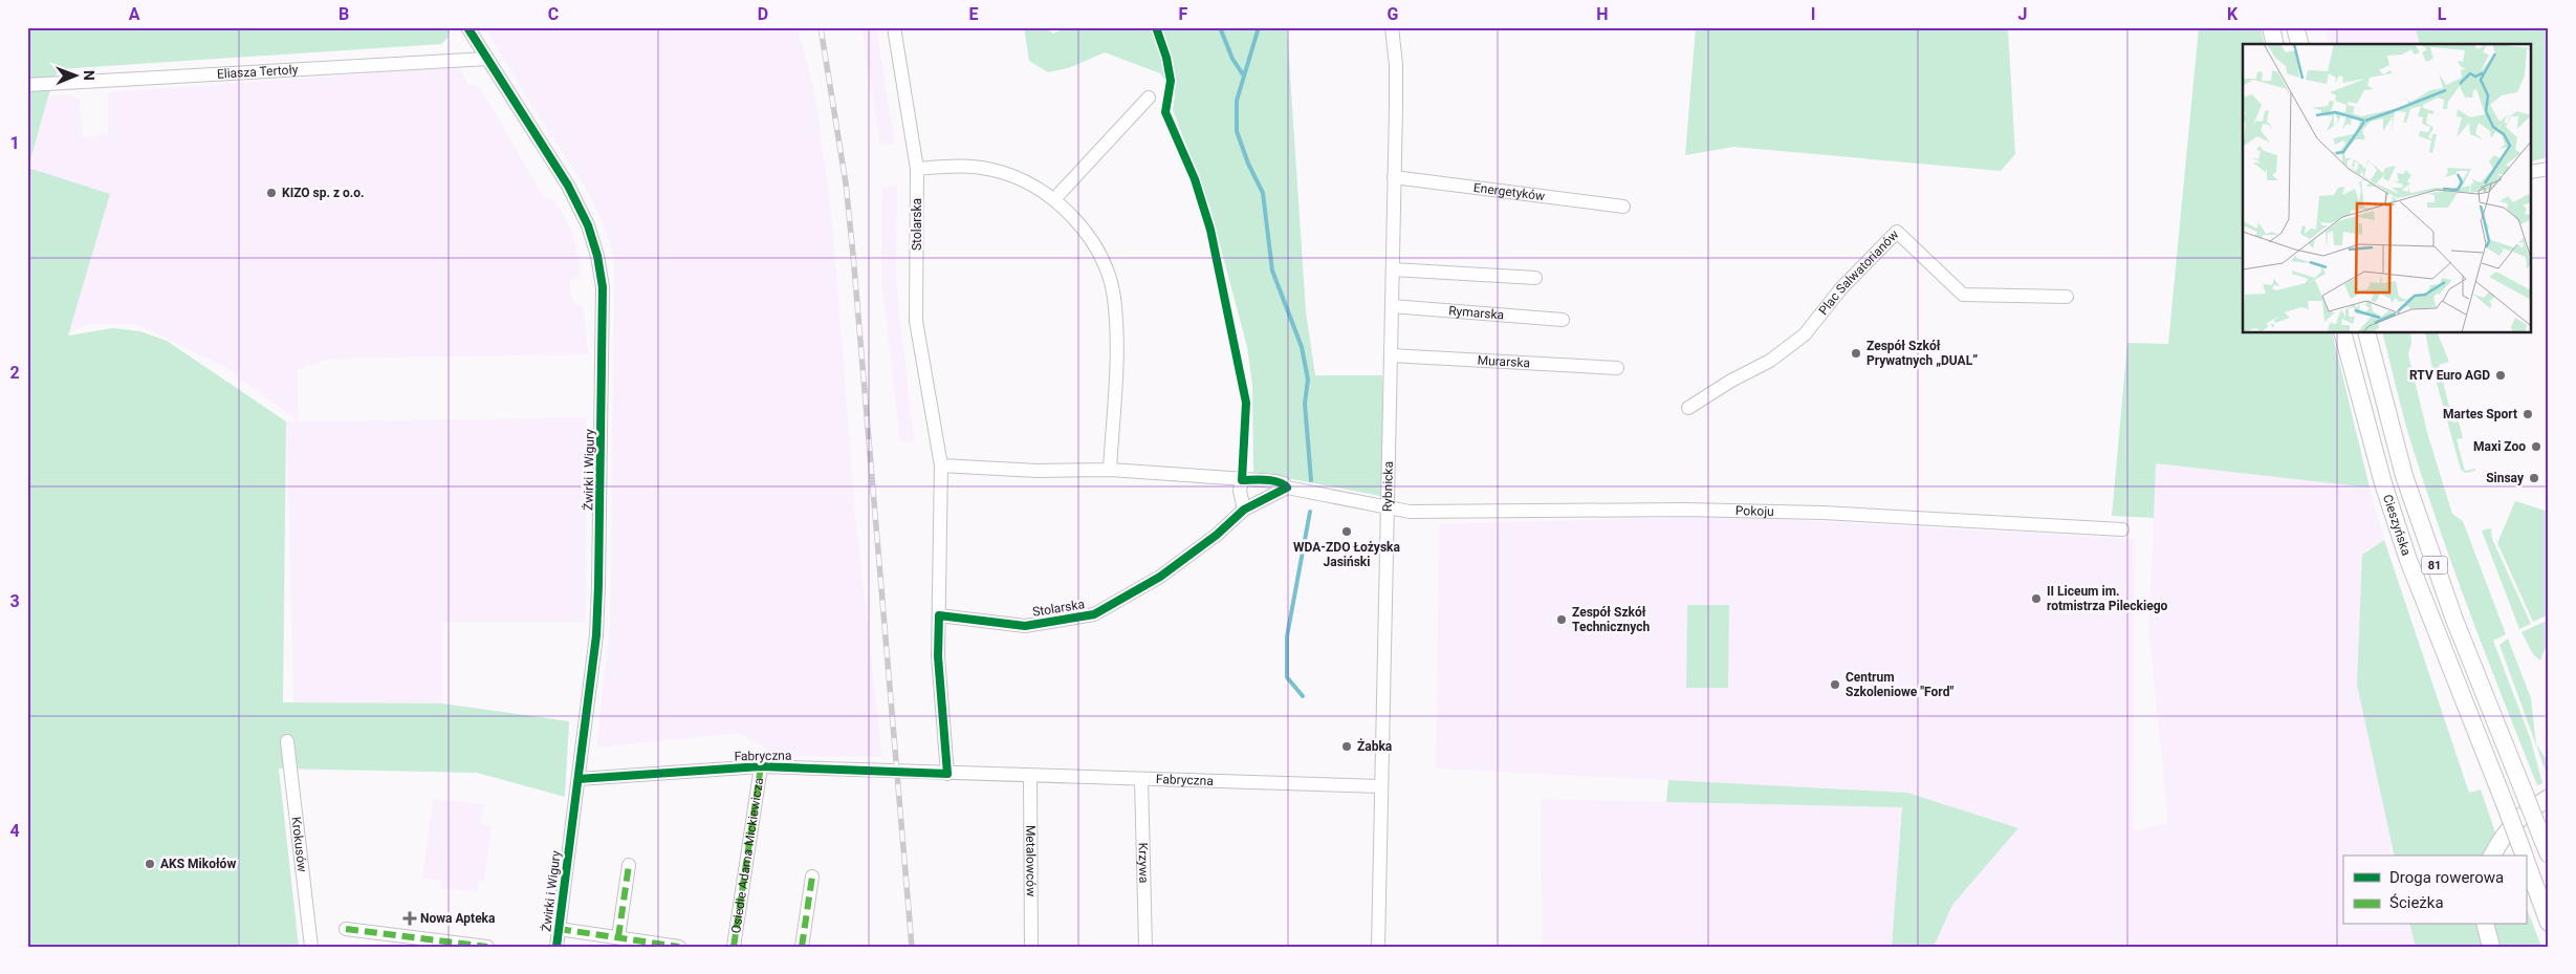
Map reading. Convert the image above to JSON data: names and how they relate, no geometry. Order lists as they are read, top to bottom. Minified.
{"streets":{"main road":["Cieszyńska","81"],"street":["Eliasza Tertoły","Energetyków","Stolarska","Plac Salwatorianów","Rymarska","Murarska","Żwirki i Wigury","Rybnicka","Pokoju","Fabryczna","Krokusów","Osiedle Adama Mickiewicza","Metalowców","Krzywa"]},"crossings":[["Eliasza Tertoły","Żwirki i Wigury"],["Energetyków","Rybnicka"],["Stolarska","Fabryczna"],["Rymarska","Rybnicka"],["Murarska","Rybnicka"],["Żwirki i Wigury","Fabryczna"],["Rybnicka","Pokoju"],["Rybnicka","Fabryczna"],["Cieszyńska","81"],["Fabryczna","Osiedle Adama Mickiewicza"],["Fabryczna","Metalowców"],["Fabryczna","Krzywa"]],"places":{"other":["KIZO sp. z o.o.","Zespół Szkół Prywatnych „DUAL”","RTV Euro AGD","Martes Sport","Maxi Zoo","Sinsay","WDA-ZDO Łożyska Jasiński","II Liceum im. rotmistrza Pileckiego","Zespół Szkół Technicznych","Centrum Szkoleniowe \"Ford\"","Żabka","AKS Mikołów"],"health":["Nowa Apteka"]},"legend":["Droga rowerowa","Ścieżka"],"north":"right","grid":{"columns":["A","B","C","D","E","F","G","H","I","J","K","L"],"rows":["1","2","3","4"]}}
